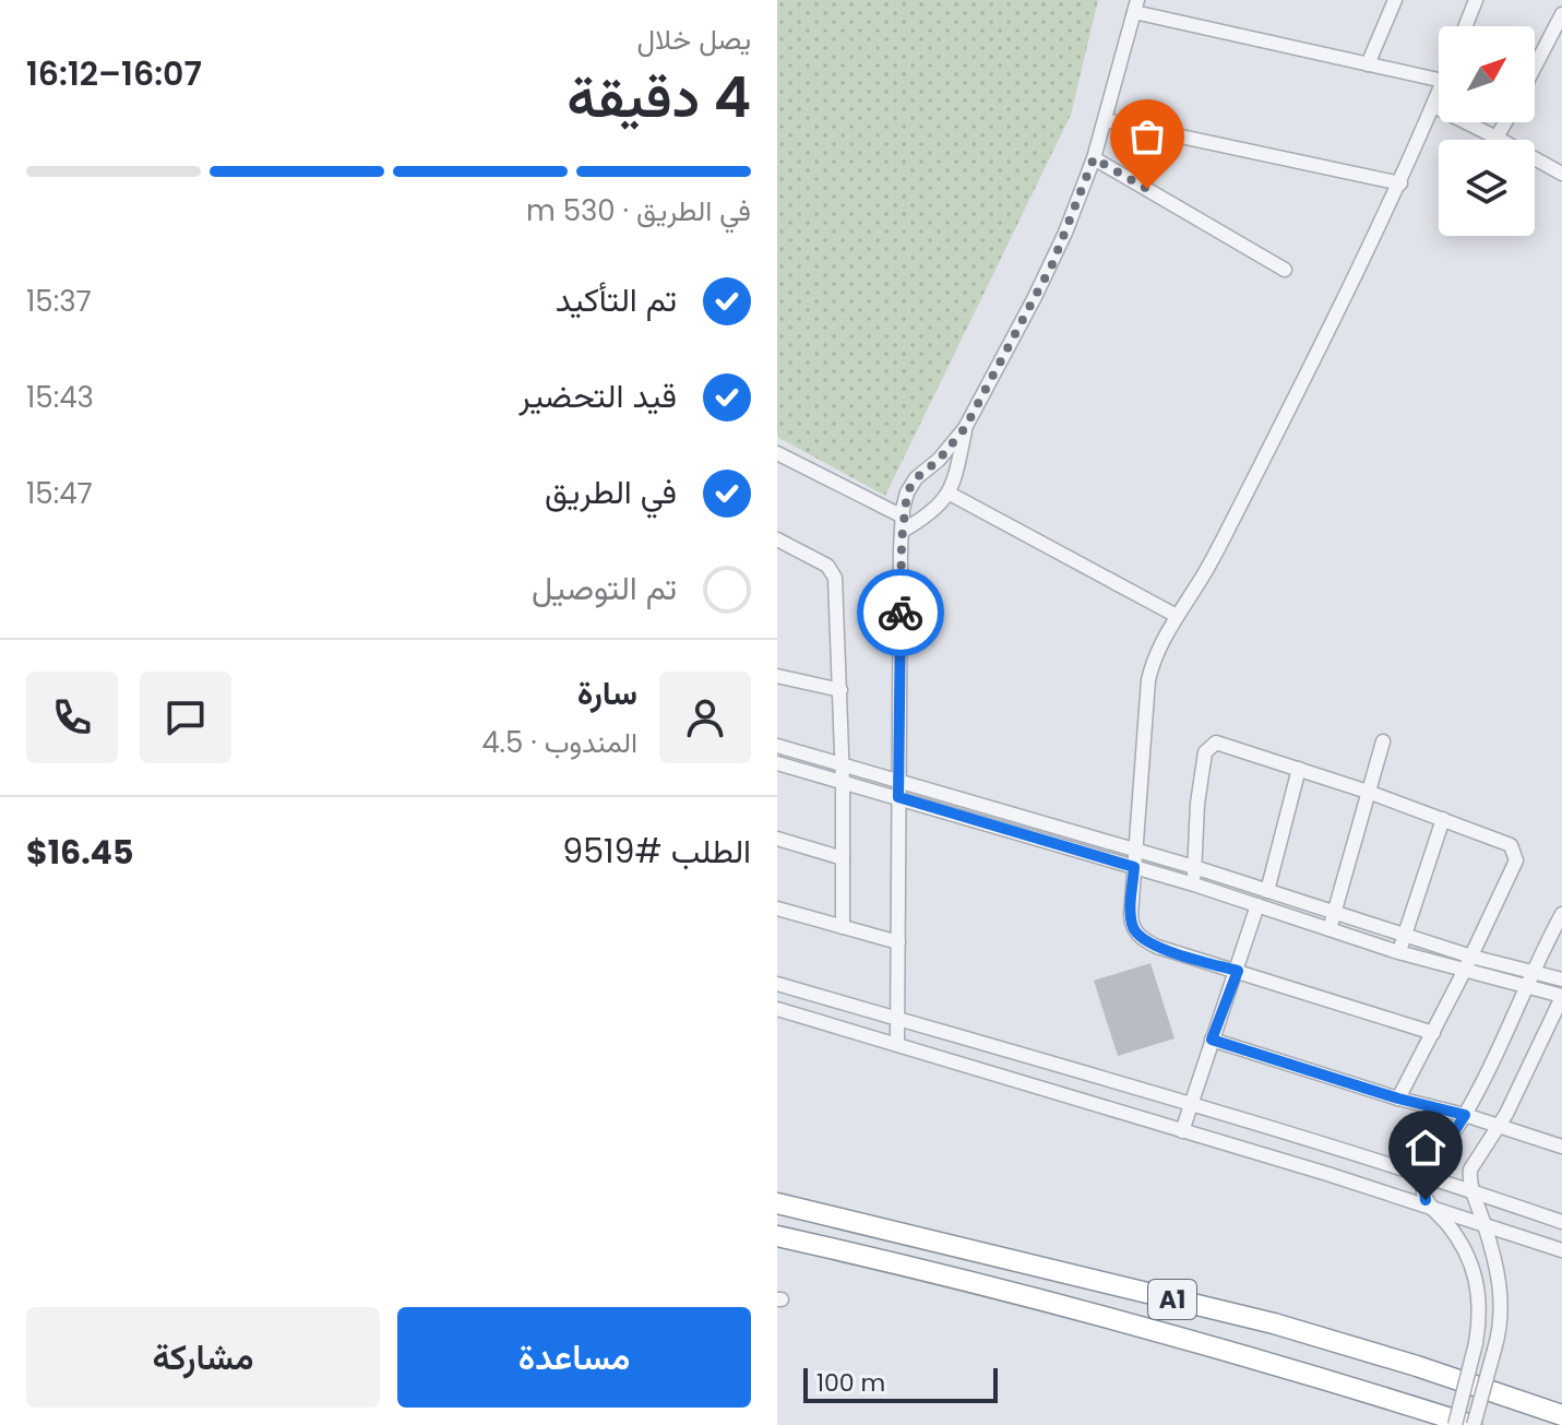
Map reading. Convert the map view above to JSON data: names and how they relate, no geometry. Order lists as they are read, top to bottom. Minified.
{"streets":{"highway":["A1"]},"scale_bar":"100 m","north":"top right","page":{"heading":["4 دقيقة","يصل خلال","16:07–16:12"],"panel":["سارة","المندوب · 4.5","الطلب #9519","$16.45"],"bar":"في الطريق · 530 m","list":[["تم التأكيد","15:37"],["قيد التحضير","15:43"],["في الطريق","15:47"],"تم التوصيل"],"buttons":["مساعدة","مشاركة"],"scale":"100 m"}}
